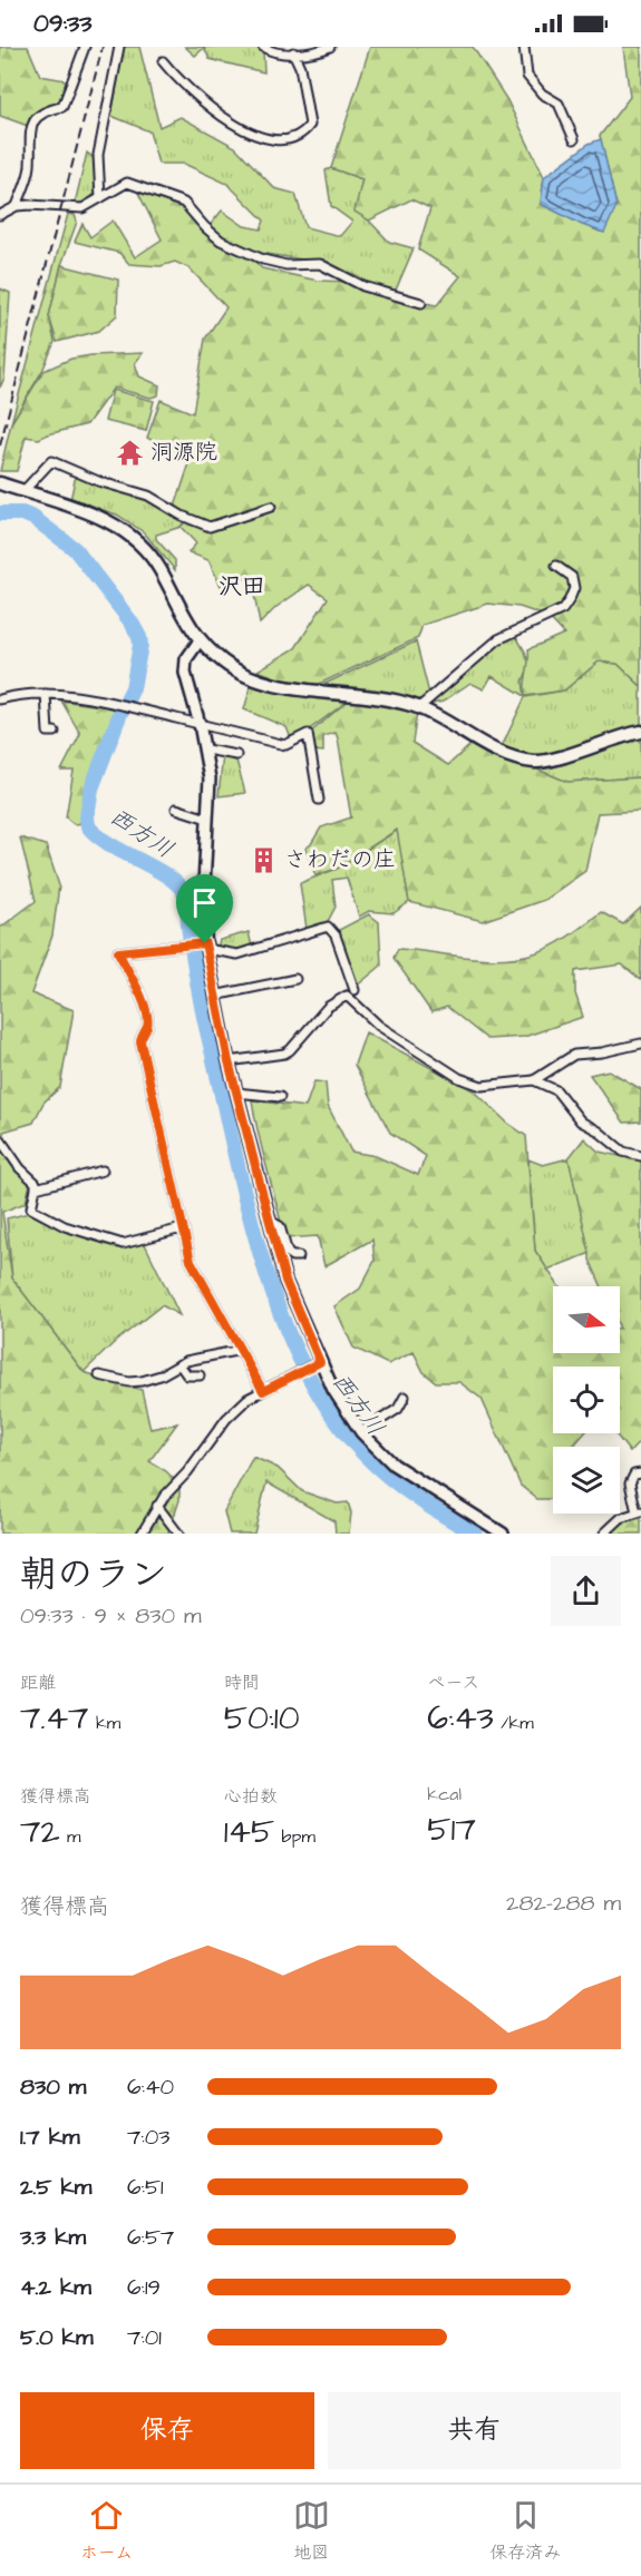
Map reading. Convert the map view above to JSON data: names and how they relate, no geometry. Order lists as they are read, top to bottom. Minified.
{"districts":["沢田"],"water":["西方川"],"places":{"temple":["洞源院"],"building":["さわだの庄"]},"north":"right","page":{"status":"09:33","heading":["朝のラン","09:33 · 9 × 830 m"],"stats":[["距離","7.47 km"],["時間","50:10"],["ペース","6:43 /km"],["獲得標高","72 m"],["心拍数","145 bpm"],["kcal","517"]],"chart":["獲得標高","282–288 m"],"list":[{"name":"830 m","note":"6:40"},{"name":"1.7 km","note":"7:03"},{"name":"2.5 km","note":"6:51"},{"name":"3.3 km","note":"6:57"},{"name":"4.2 km","note":"6:19"},{"name":"5.0 km","note":"7:01"}],"buttons":["保存","共有"],"tabs":["ホーム","地図","保存済み"]}}
